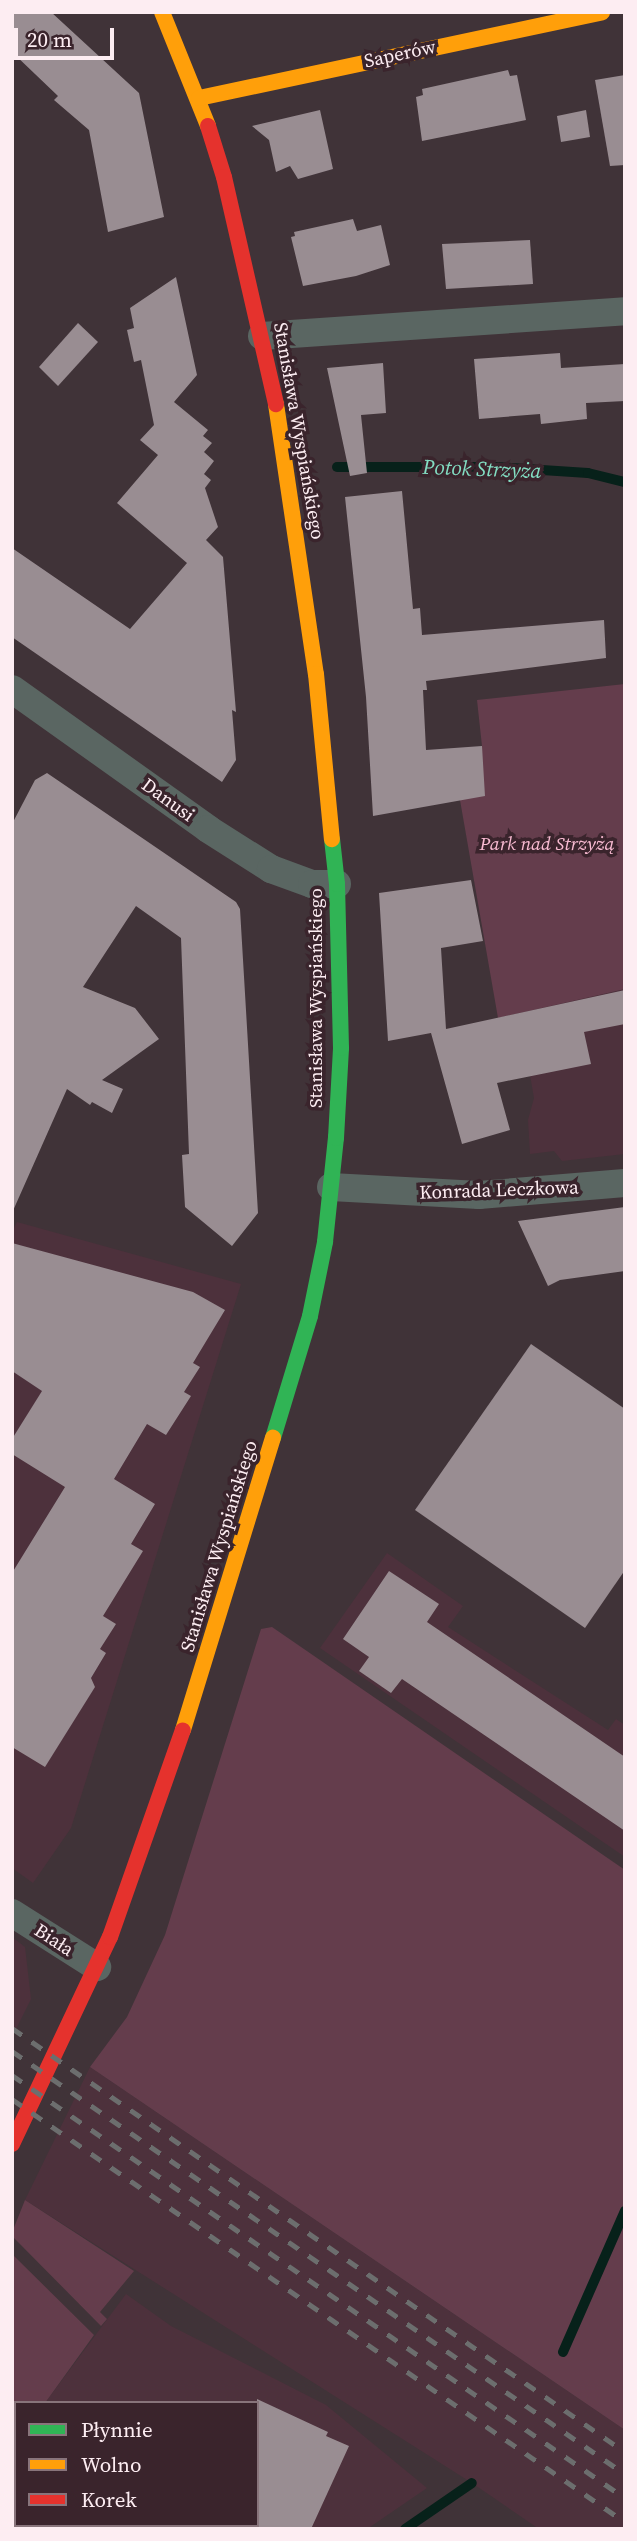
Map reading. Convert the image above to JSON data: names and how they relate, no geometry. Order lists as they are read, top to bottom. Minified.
{"streets":{"main road":["Saperów","Stanisława Wyspiańskiego"],"street":["Danusi","Konrada Leczkowa","Biała"]},"crossings":[["Saperów","Stanisława Wyspiańskiego"],["Stanisława Wyspiańskiego","Danusi"],["Stanisława Wyspiańskiego","Konrada Leczkowa"],["Stanisława Wyspiańskiego","Biała"]],"water":["Potok Strzyża"],"parks":["Park nad Strzyżą"],"legend":["Płynnie","Wolno","Korek"],"scale_bar":"20 m"}
